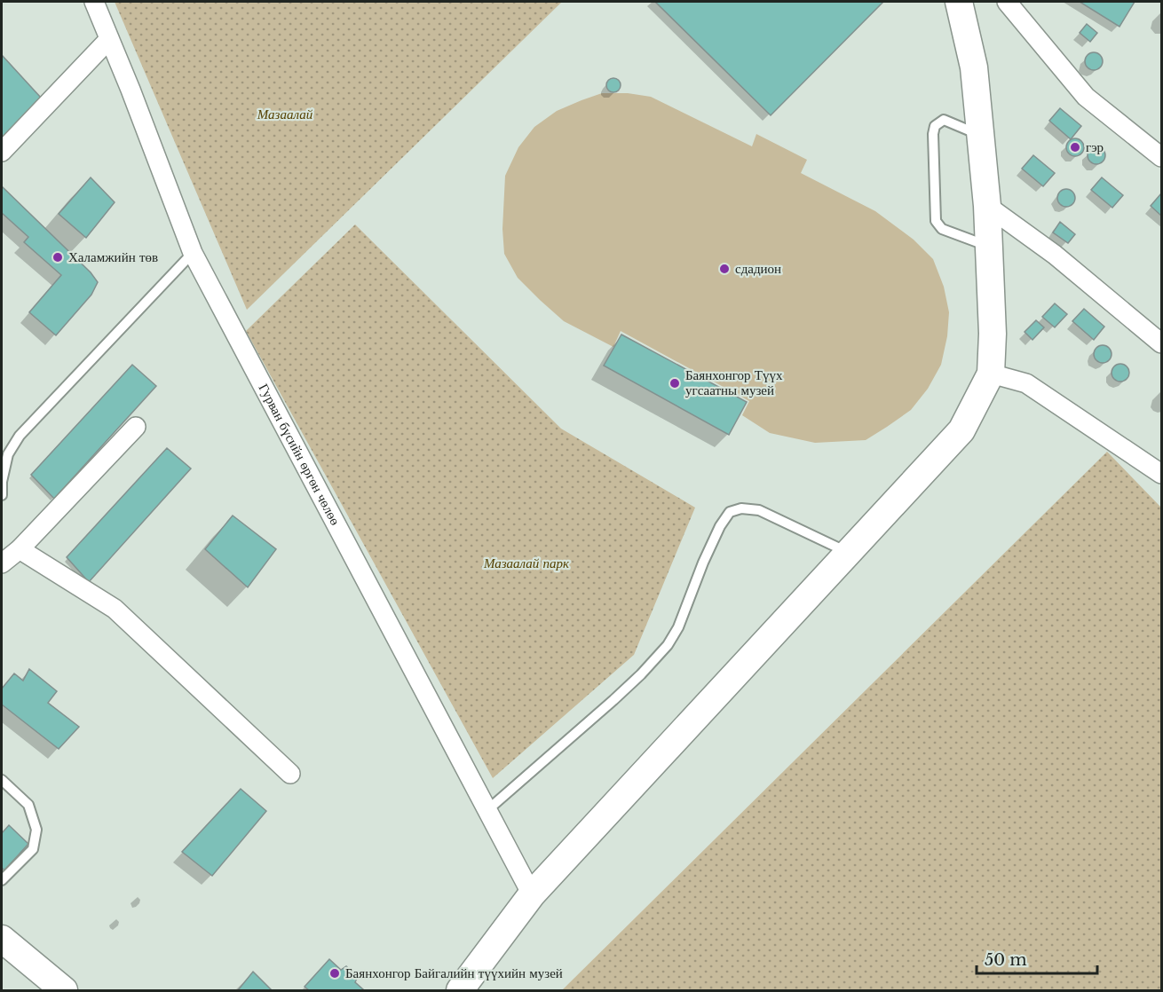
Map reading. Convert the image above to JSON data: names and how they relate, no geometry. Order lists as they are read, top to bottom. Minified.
{"streets":{"street":["Гурван бүсийн өргөн чөлөө"]},"parks":["Мазаалай","Мазаалай парк"],"places":["гэр","Халамжийн төв","сдадион","Баянхонгор Түүх угсаатны музей","Баянхонгор Байгалийн түүхийн музей"],"scale_bar":"50 m"}
